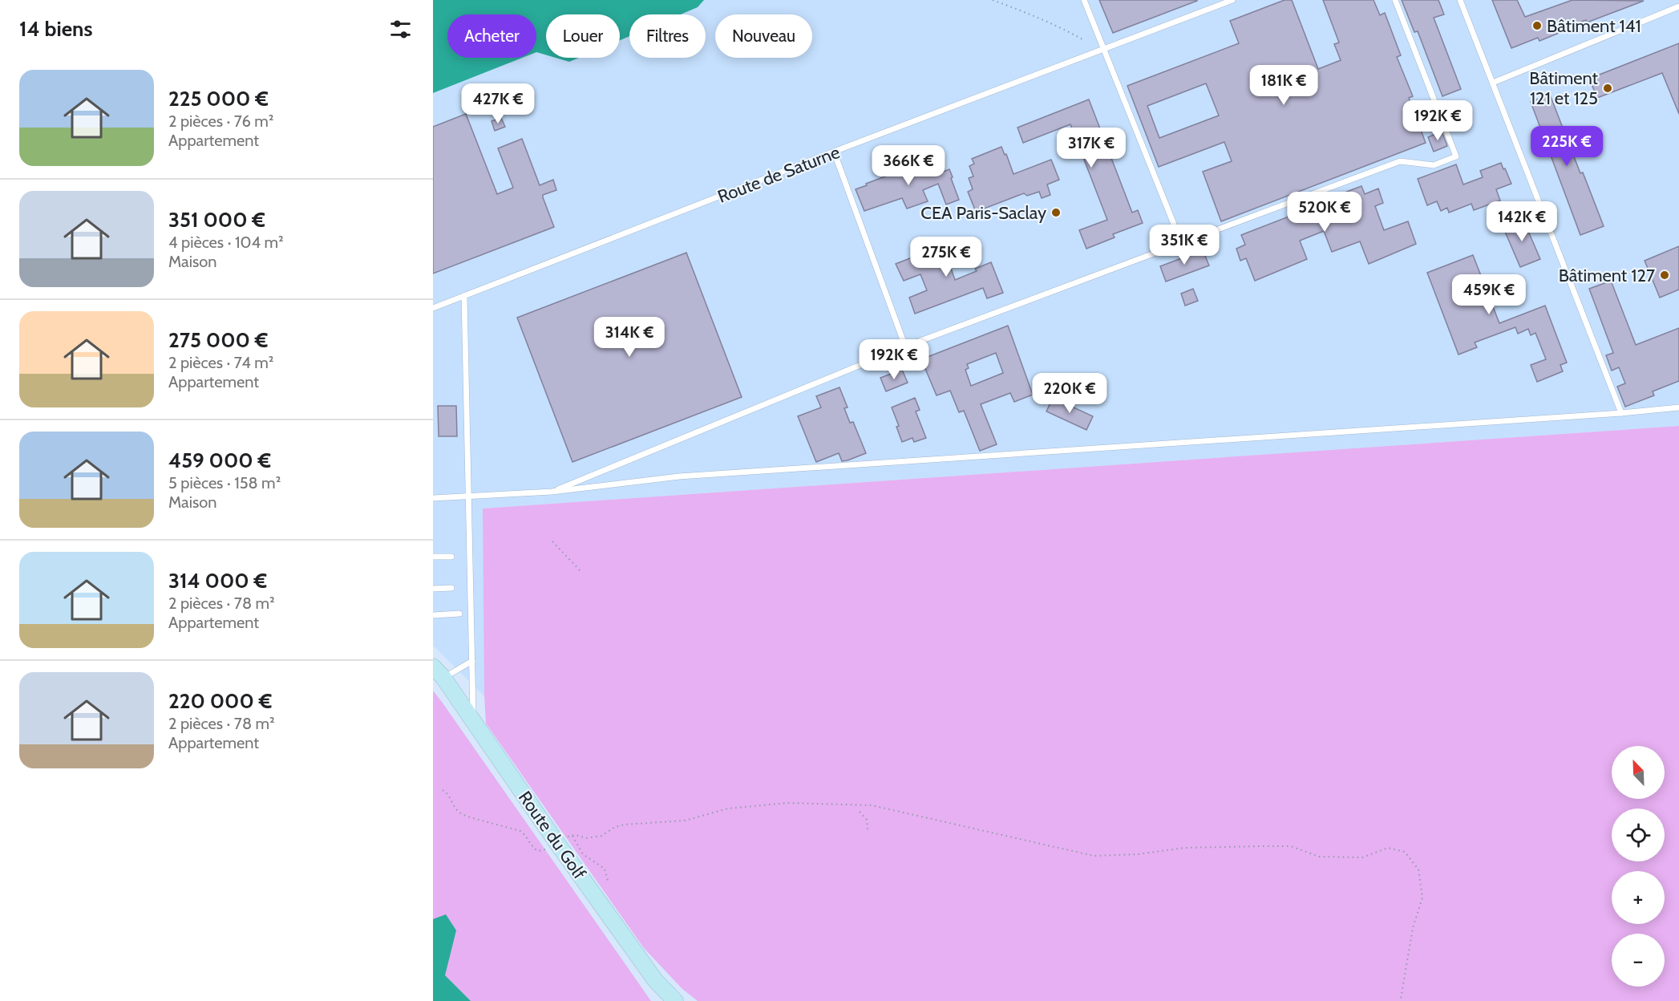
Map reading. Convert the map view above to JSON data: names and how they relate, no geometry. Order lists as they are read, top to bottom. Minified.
{"streets":{"street":["Route du Golf"],"lane":["Route de Saturne"]},"places":["Bâtiment 141","Bâtiment 121 et 125","CEA Paris-Saclay","Bâtiment 127"],"north":"top left","page":{"heading":"14 biens","chip":["Acheter","Louer","Filtres","Nouveau"],"list":[{"name":"225 000 €","note":"2 pièces · 76 m² · Appartement"},{"name":"351 000 €","note":"4 pièces · 104 m² · Maison"},{"name":"275 000 €","note":"2 pièces · 74 m² · Appartement"},{"name":"459 000 €","note":"5 pièces · 158 m² · Maison"},{"name":"314 000 €","note":"2 pièces · 78 m² · Appartement"},{"name":"220 000 €","note":"2 pièces · 78 m² · Appartement"}],"price":["181K €","427K €","192K €","225K €","317K €","366K €","520K €","142K €","351K €","275K €","459K €","314K €","192K €","220K €"],"map_buttons":["+","−"]}}
